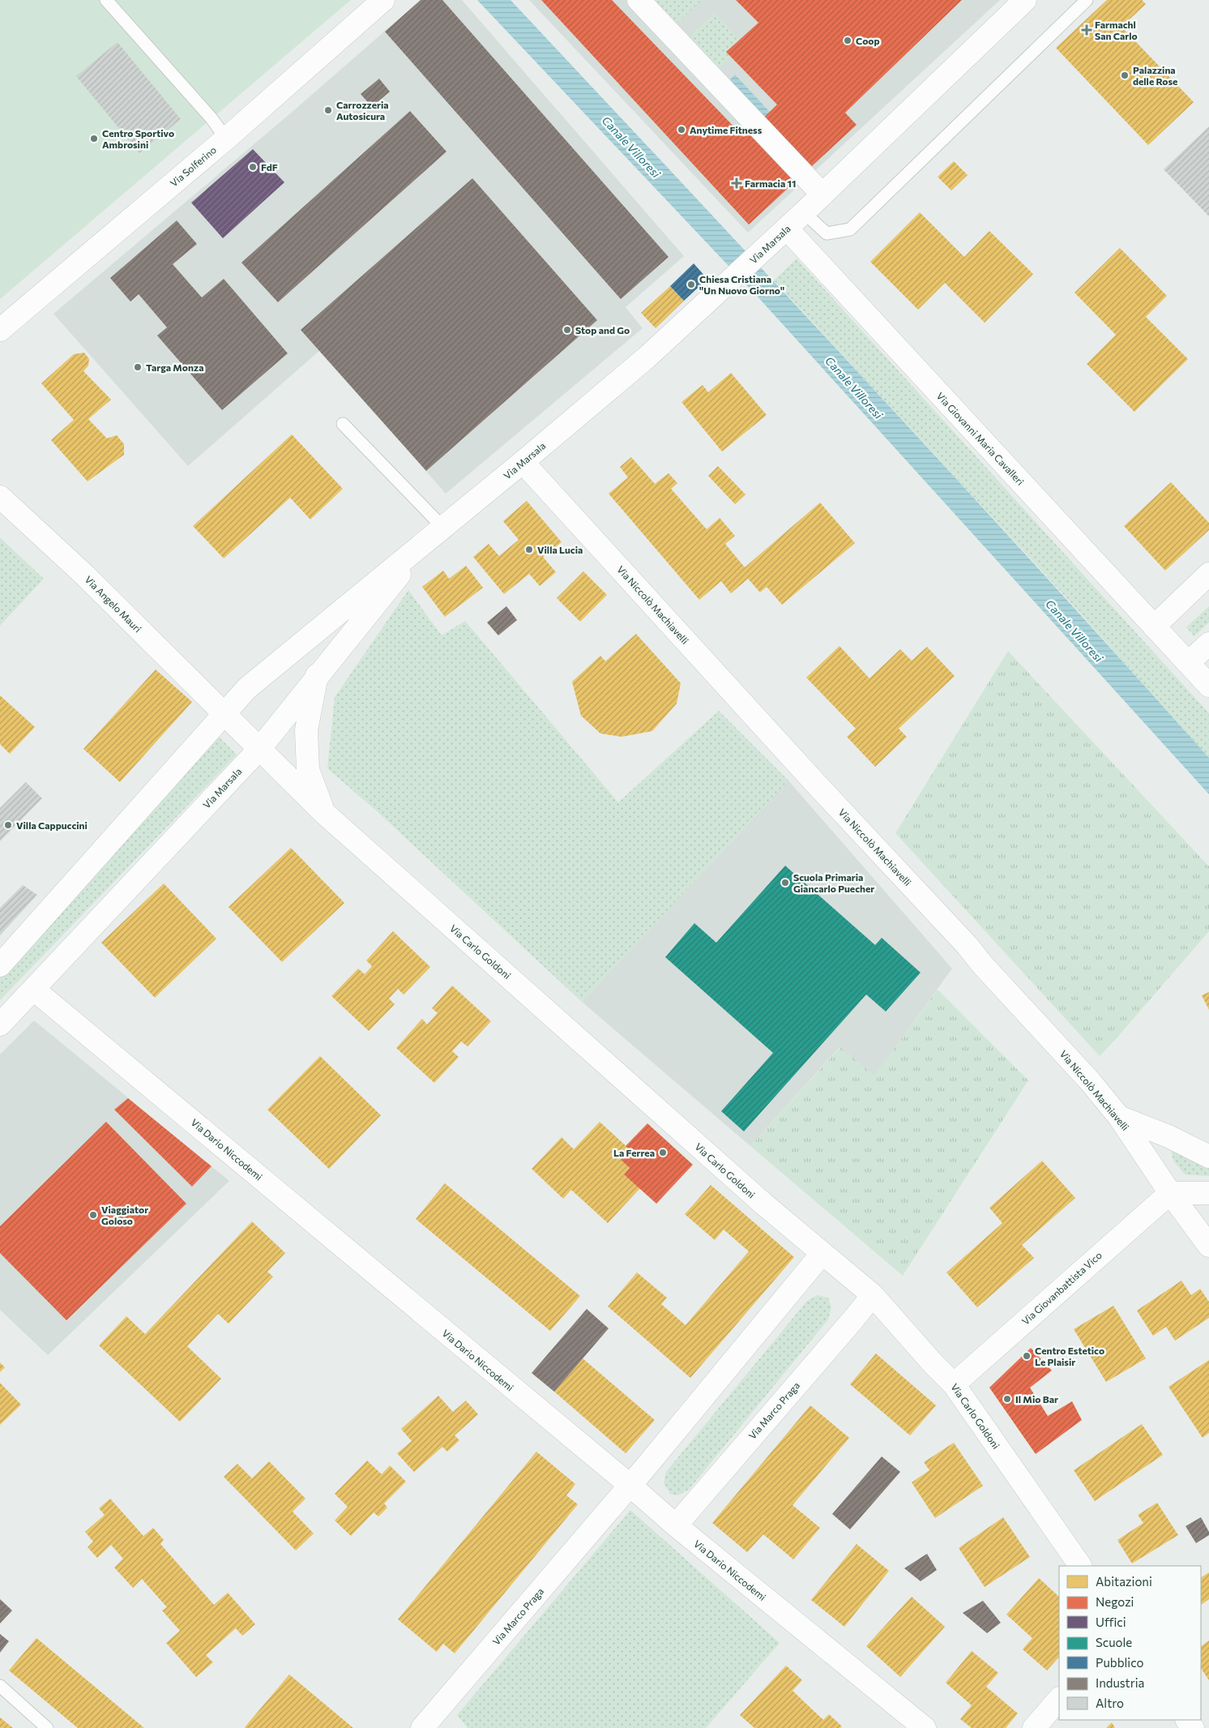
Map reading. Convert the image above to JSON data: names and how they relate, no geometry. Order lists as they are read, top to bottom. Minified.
{"streets":{"street":["Via Solferino","Via Marsala","Via Giovanni Maria Cavalleri","Via Angelo Mauri","Via Niccolò Machiavelli","Via Carlo Goldoni","Via Dario Niccodemi","Via Giovanbattista Vico","Via Marco Praga"]},"crossings":[["Via Marsala","Via Giovanni Maria Cavalleri"],["Via Marsala","Via Angelo Mauri"],["Via Marsala","Via Niccolò Machiavelli"],["Via Marsala","Via Carlo Goldoni"],["Via Marsala","Via Dario Niccodemi"],["Via Angelo Mauri","Via Carlo Goldoni"],["Via Niccolò Machiavelli","Via Giovanbattista Vico"],["Via Carlo Goldoni","Via Giovanbattista Vico"],["Via Carlo Goldoni","Via Marco Praga"],["Via Dario Niccodemi","Via Marco Praga"]],"water":["Canale Villoresi"],"places":{"health":["Farmachl San Carlo","Farmacia 11"],"other":["Coop","Palazzina delle Rose","Carrozzeria Autosicura","Anytime Fitness","Centro Sportivo Ambrosini","FdF","Chiesa Cristiana \"Un Nuovo Giorno\"","Stop and Go","Targa Monza","Villa Lucia","Villa Cappuccini","Scuola Primaria Giancarlo Puecher","La Ferrea","Viaggiator Goloso","Centro Estetico Le Plaisir","Il Mio Bar"]},"legend":["Abitazioni","Negozi","Uffici","Scuole","Pubblico","Industria","Altro"]}
